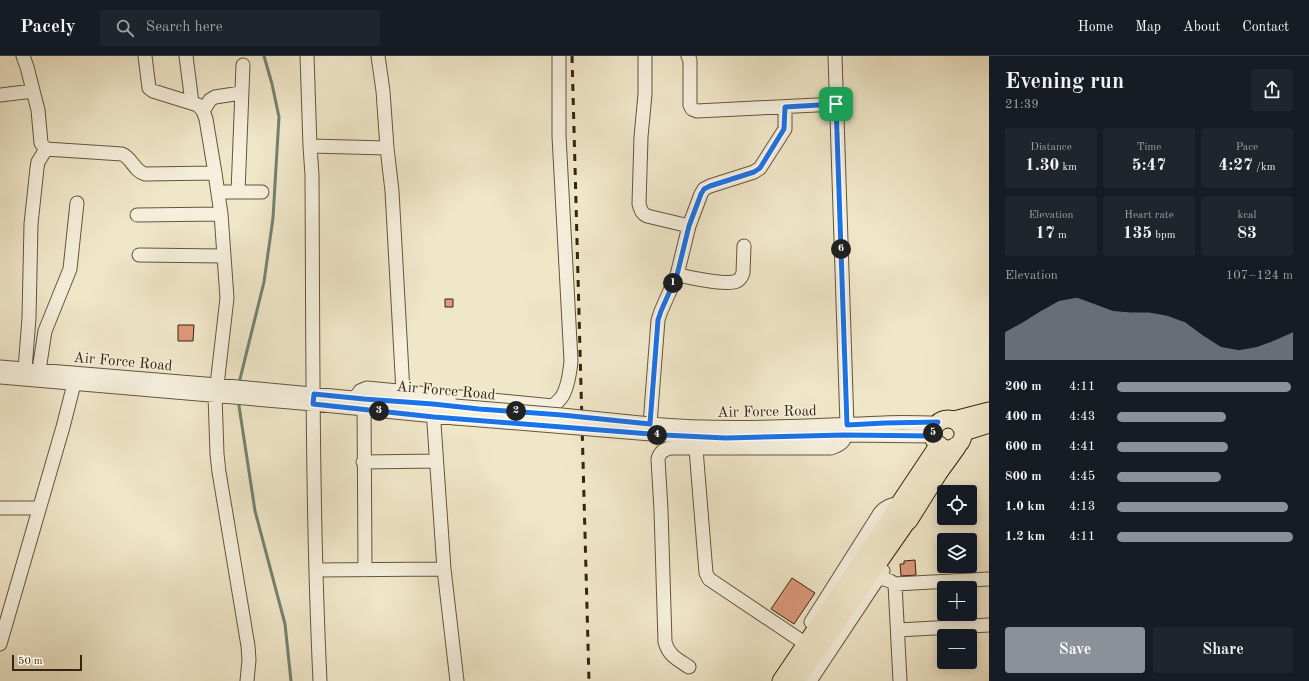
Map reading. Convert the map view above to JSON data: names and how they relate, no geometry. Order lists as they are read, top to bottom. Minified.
{"streets":{"street":["Air Force Road"]},"scale_bar":"50 m","page":{"header":"Pacely","search":"Search here","nav":["Home","Map","About","Contact"],"heading":["Evening run","21:39"],"stats":[["Distance","1.30 km"],["Time","5:47"],["Pace","4:27 /km"],["Elevation","17 m"],["Heart rate","135 bpm"],["kcal","83"]],"pins":["6","1","2","3","5","4"],"chart":["Elevation","107–124 m"],"list":[{"name":"200 m","note":"4:11"},{"name":"400 m","note":"4:43"},{"name":"600 m","note":"4:41"},{"name":"800 m","note":"4:45"},{"name":"1.0 km","note":"4:13"},{"name":"1.2 km","note":"4:11"}],"map_buttons":["+","−"],"buttons":["Save","Share"],"scale":"50 m"}}
